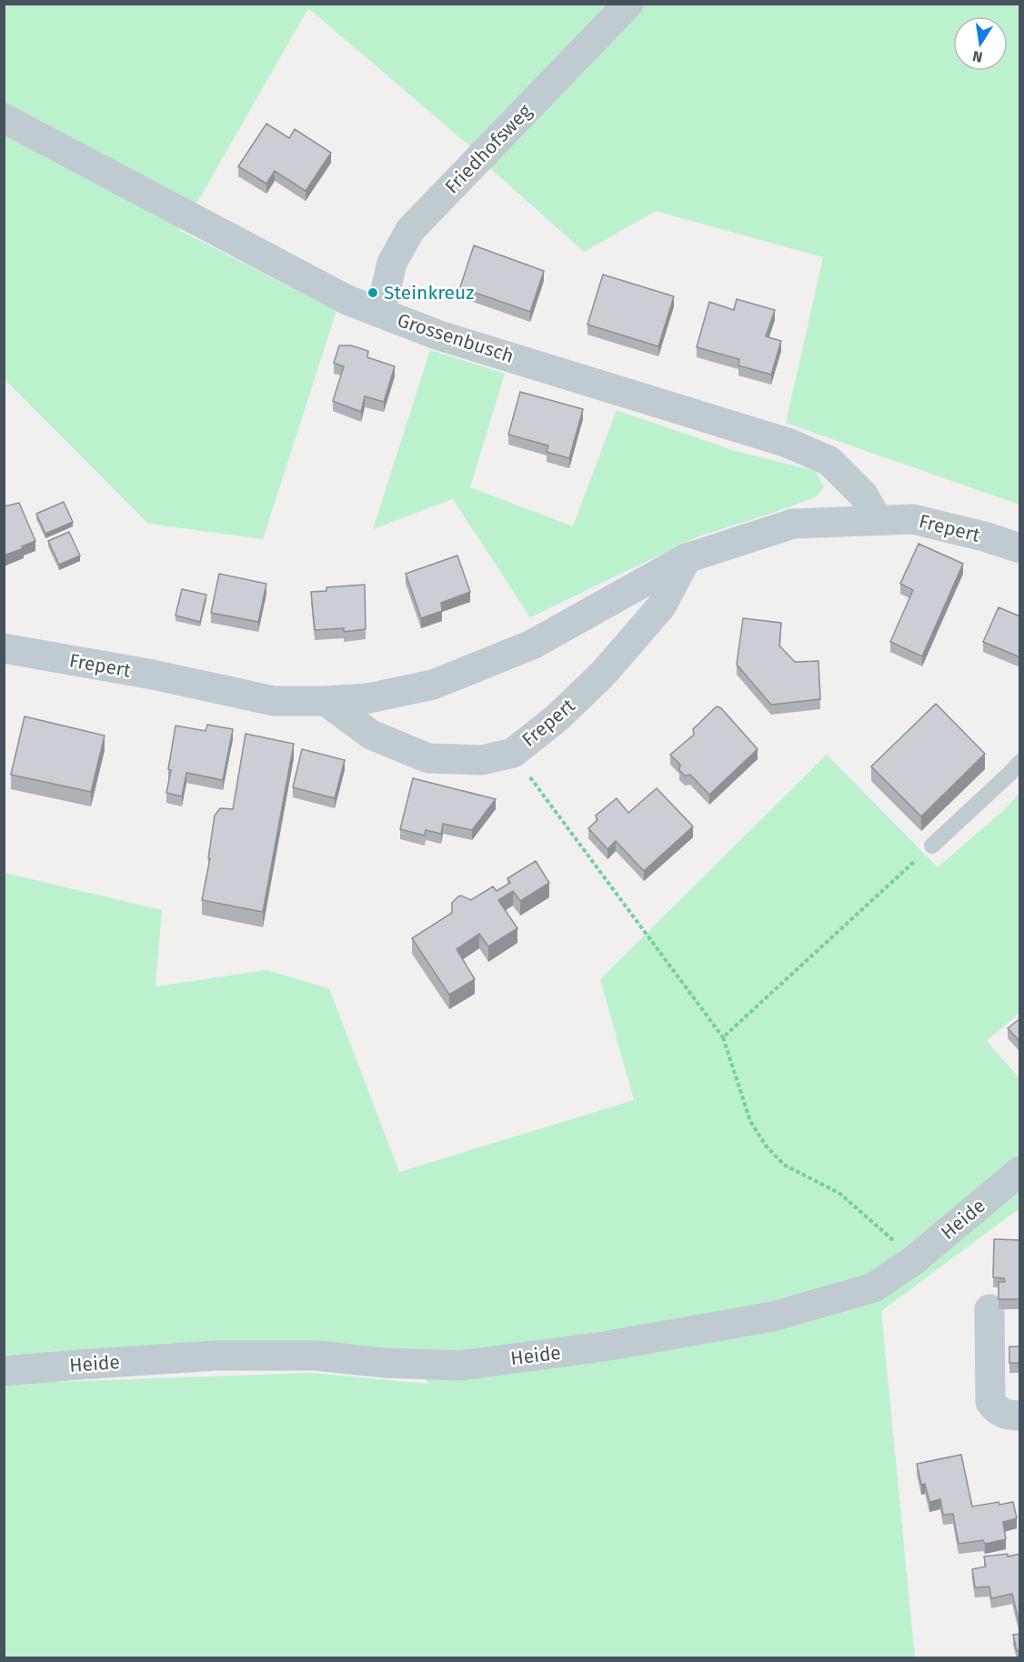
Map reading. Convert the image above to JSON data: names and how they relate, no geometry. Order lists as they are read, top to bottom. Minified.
{"streets":{"street":["Friedhofsweg","Grossenbusch","Frepert","Heide"]},"crossings":[["Friedhofsweg","Grossenbusch"],["Grossenbusch","Frepert"]],"places":["Steinkreuz"],"north":"bottom"}
